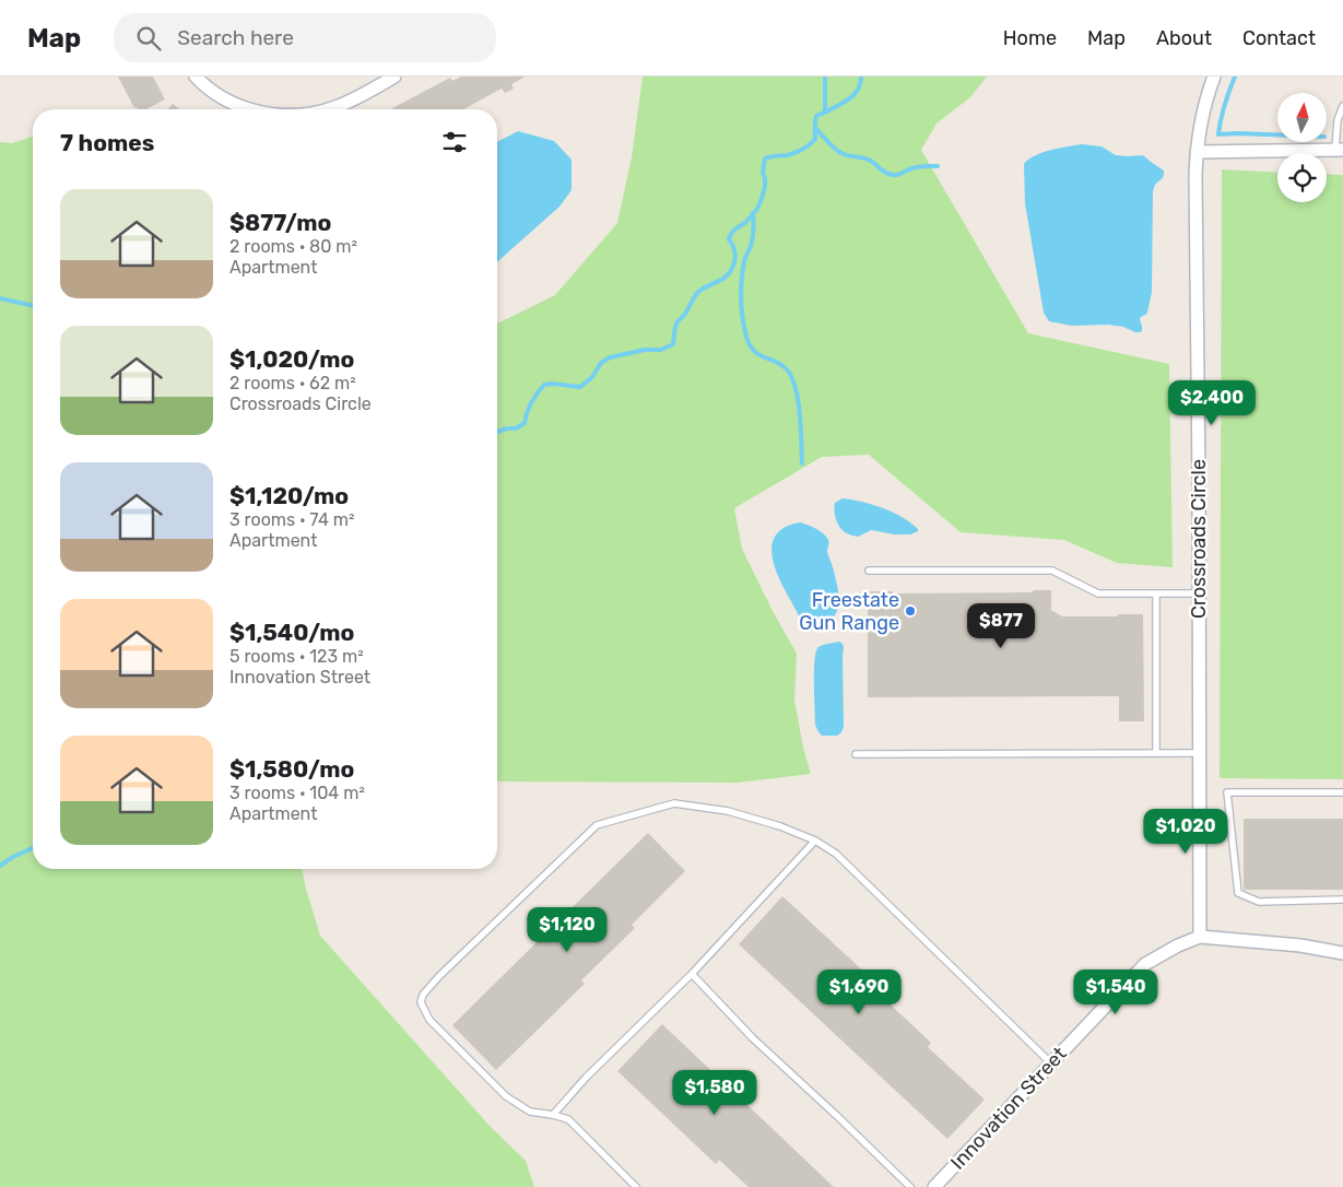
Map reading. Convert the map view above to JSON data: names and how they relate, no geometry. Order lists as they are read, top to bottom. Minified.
{"streets":{"street":["Crossroads Circle","Innovation Street"]},"crossings":[["Crossroads Circle","Innovation Street"]],"places":["Freestate Gun Range"],"north":"top","page":{"header":"Map","search":"Search here","nav":["Home","Map","About","Contact"],"heading":"7 homes","list":[{"name":"$877/mo","note":"2 rooms · 80 m² · Apartment"},{"name":"$1,020/mo","note":"2 rooms · 62 m² · Crossroads Circle"},{"name":"$1,120/mo","note":"3 rooms · 74 m² · Apartment"},{"name":"$1,540/mo","note":"5 rooms · 123 m² · Innovation Street"},{"name":"$1,580/mo","note":"3 rooms · 104 m² · Apartment"}],"price":["$2,400","$877","$1,020","$1,120","$1,690","$1,540","$1,580"]}}
